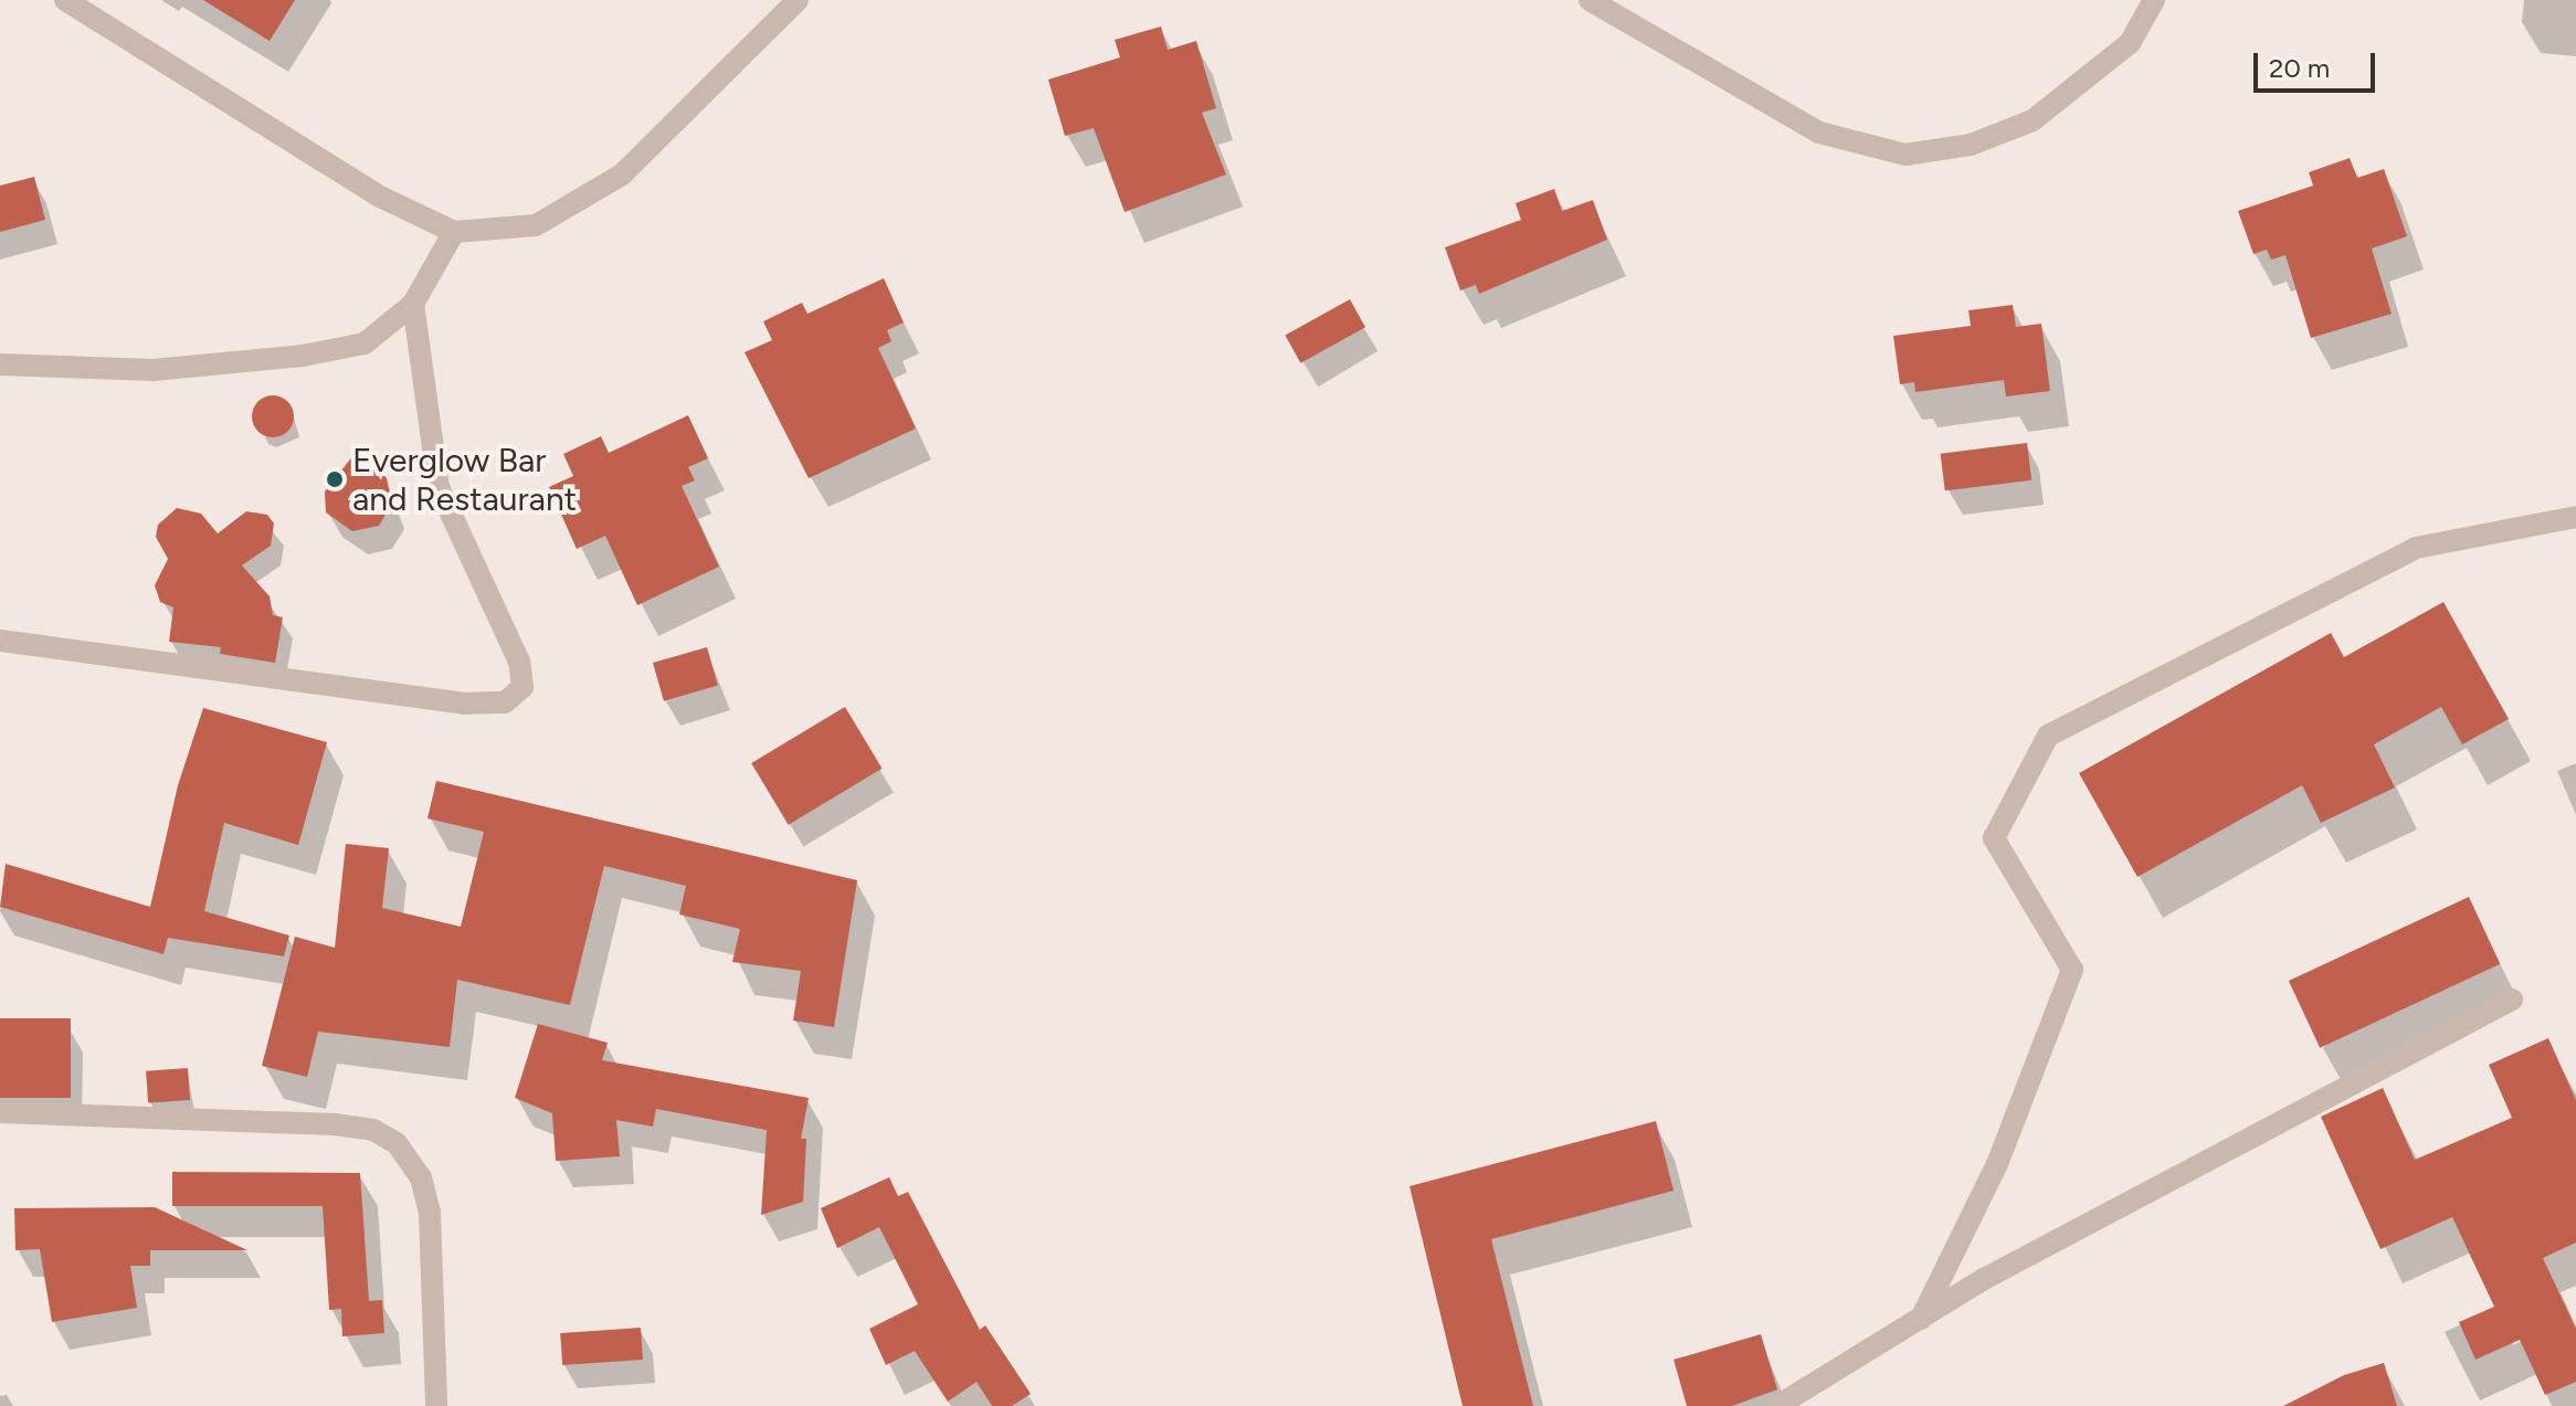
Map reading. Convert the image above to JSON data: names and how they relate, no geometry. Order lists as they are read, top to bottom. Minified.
{"places":["Everglow Bar and Restaurant"],"scale_bar":"20 m"}
